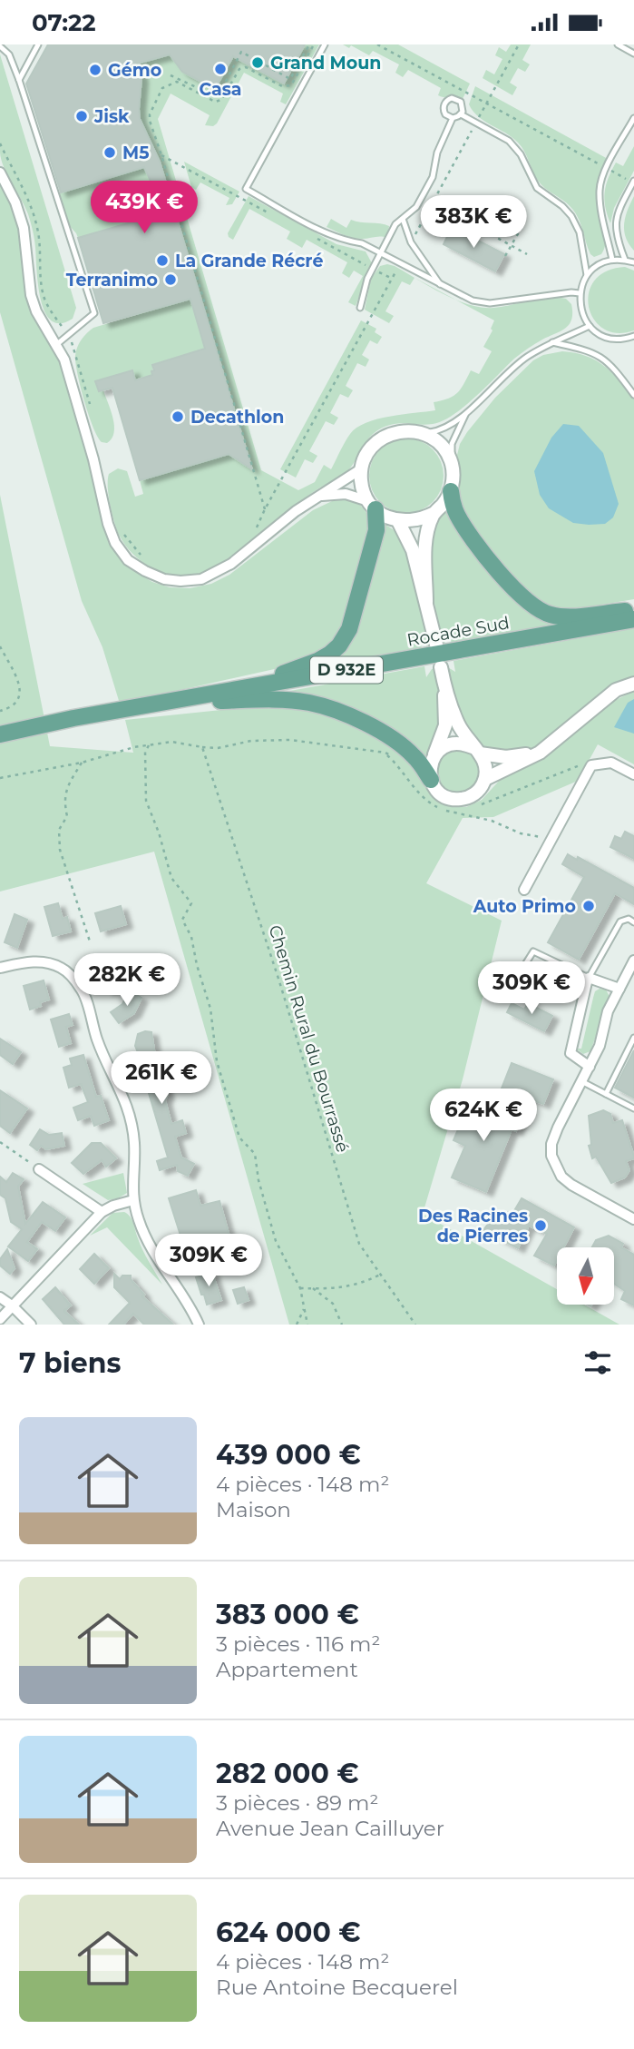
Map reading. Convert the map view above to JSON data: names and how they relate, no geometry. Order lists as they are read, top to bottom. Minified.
{"streets":{"main road":["Rocade Sud","D 932E"],"path":["Chemin Rural du Bourrassé"]},"places":["Grand Moun","Casa","Gémo","Jisk","M5","La Grande Récré","Terranimo","Decathlon","Auto Primo","Des Racines de Pierres"],"north":"bottom","page":{"status":"07:22","price":["439K €","383K €","282K €","309K €","261K €","624K €","309K €"],"heading":"7 biens","list":[{"name":"439 000 €","note":"4 pièces · 148 m² · Maison"},{"name":"383 000 €","note":"3 pièces · 116 m² · Appartement"},{"name":"282 000 €","note":"3 pièces · 89 m² · Avenue Jean Cailluyer"},{"name":"624 000 €","note":"4 pièces · 148 m² · Rue Antoine Becquerel"}]}}
